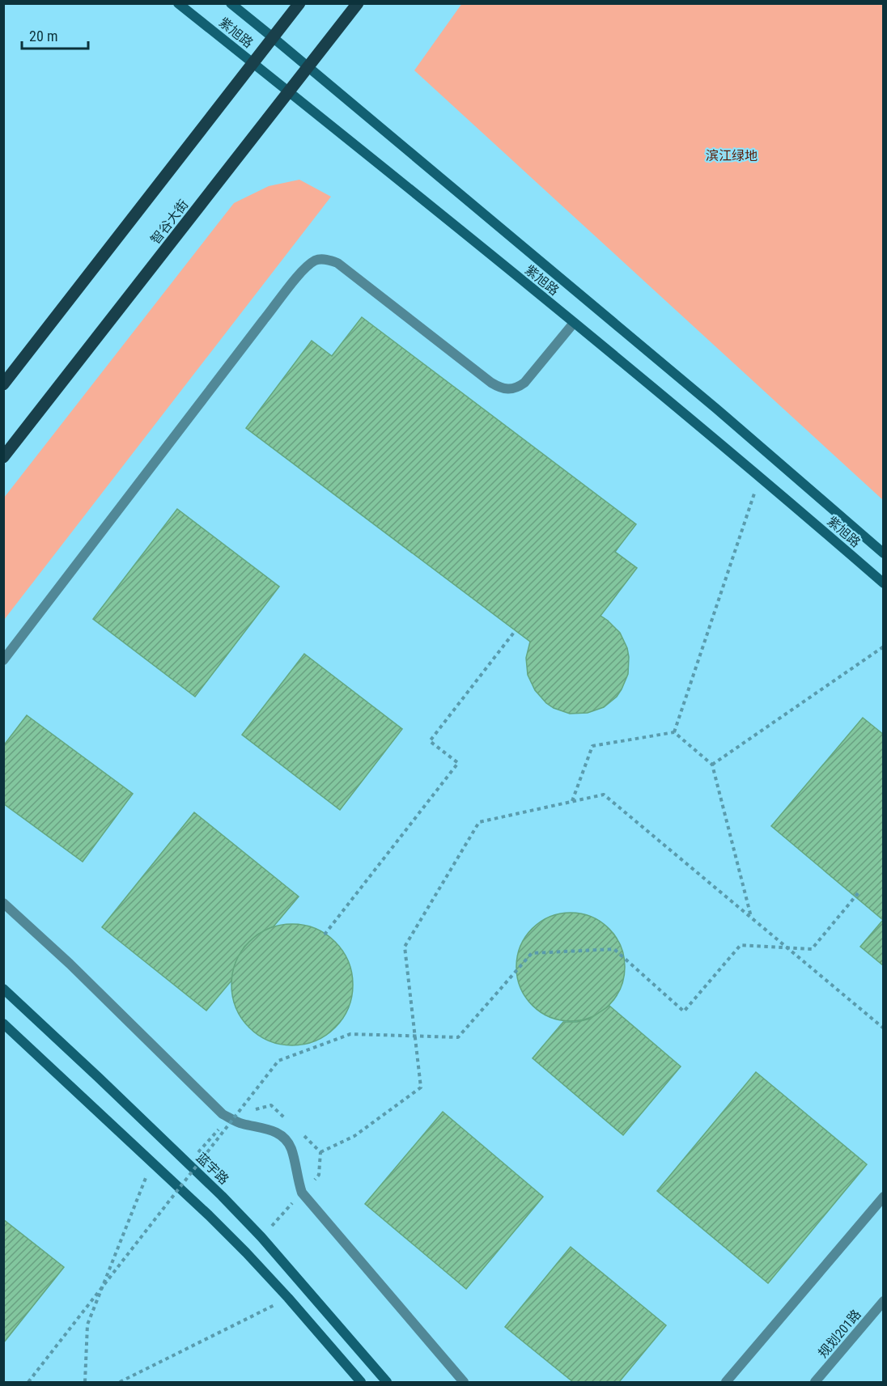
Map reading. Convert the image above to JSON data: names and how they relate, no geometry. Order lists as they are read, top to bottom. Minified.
{"streets":{"main road":["紫旭路","智谷大街","蓝宇路"],"street":["规划201路"]},"crossings":[["紫旭路","智谷大街"]],"parks":["滨江绿地"],"scale_bar":"20 m"}
